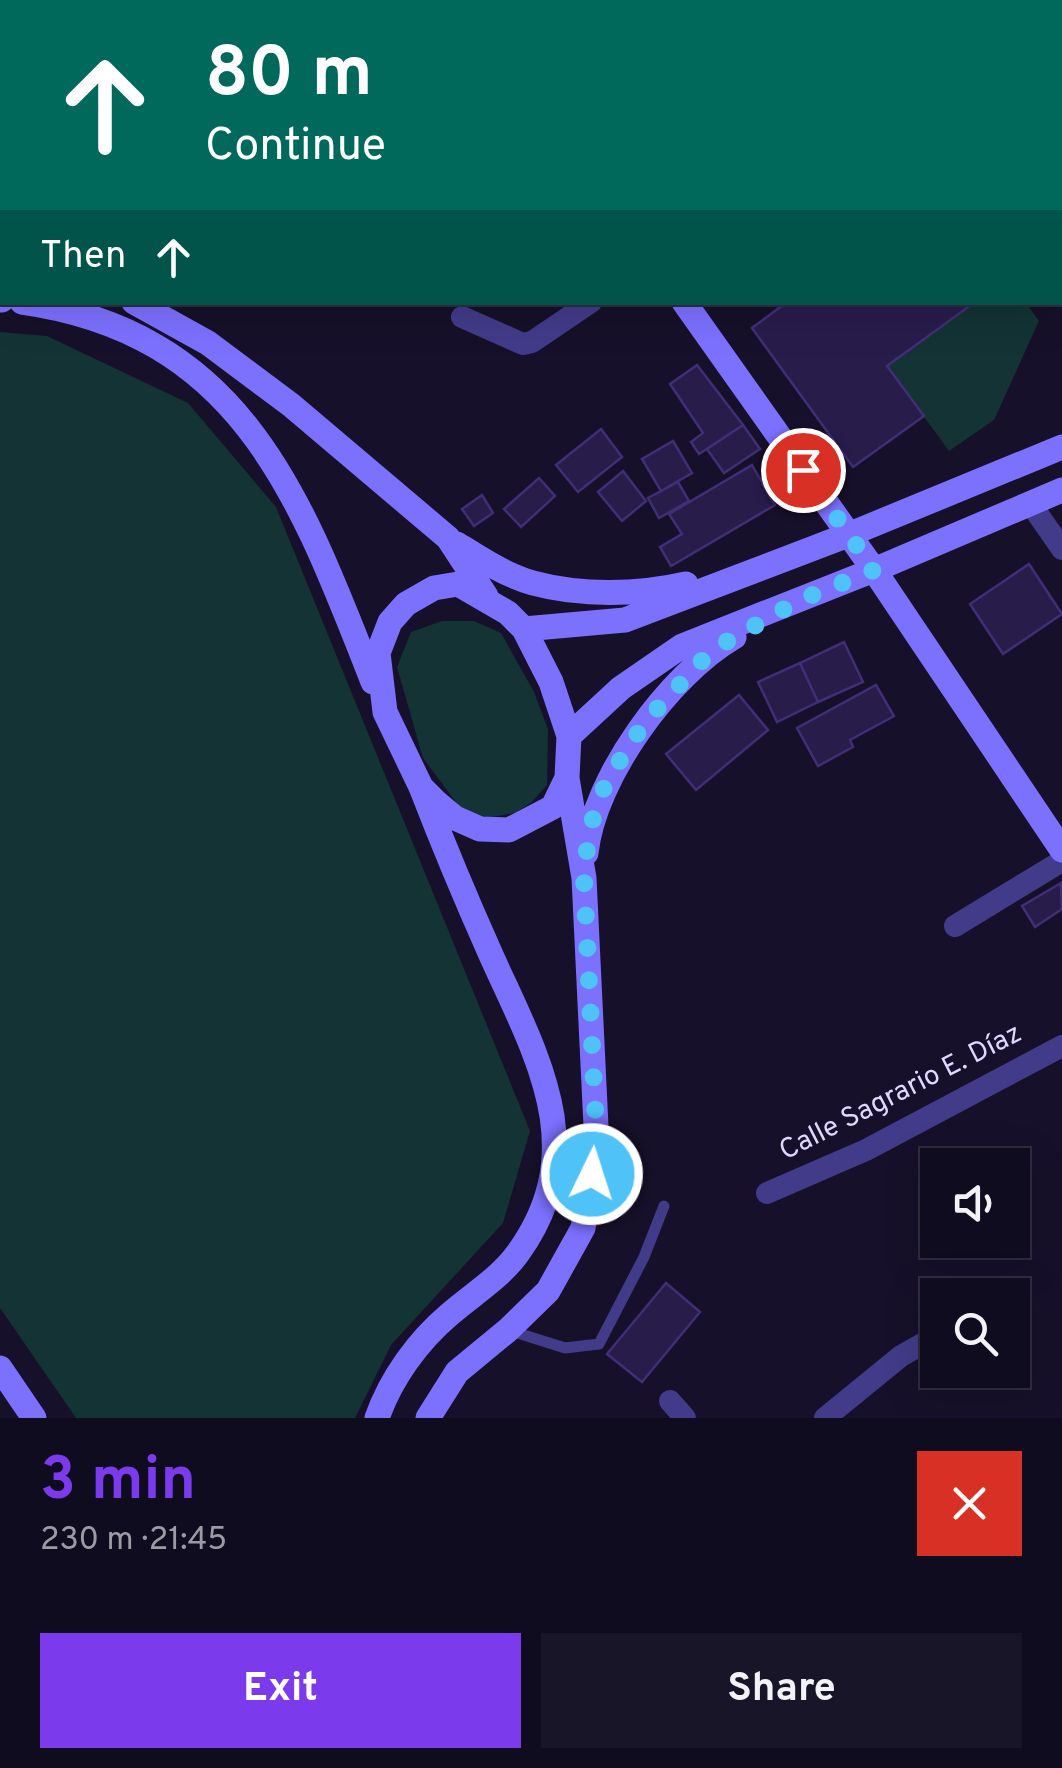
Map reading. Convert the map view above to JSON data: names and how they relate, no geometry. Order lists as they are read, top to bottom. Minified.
{"streets":{"street":["Calle Sagrario E. Díaz"]},"page":{"turn":["80 m","Continue"],"then":"Then","heading":["3 min","230 m · 21:45"],"buttons":["Exit","Share"]}}
